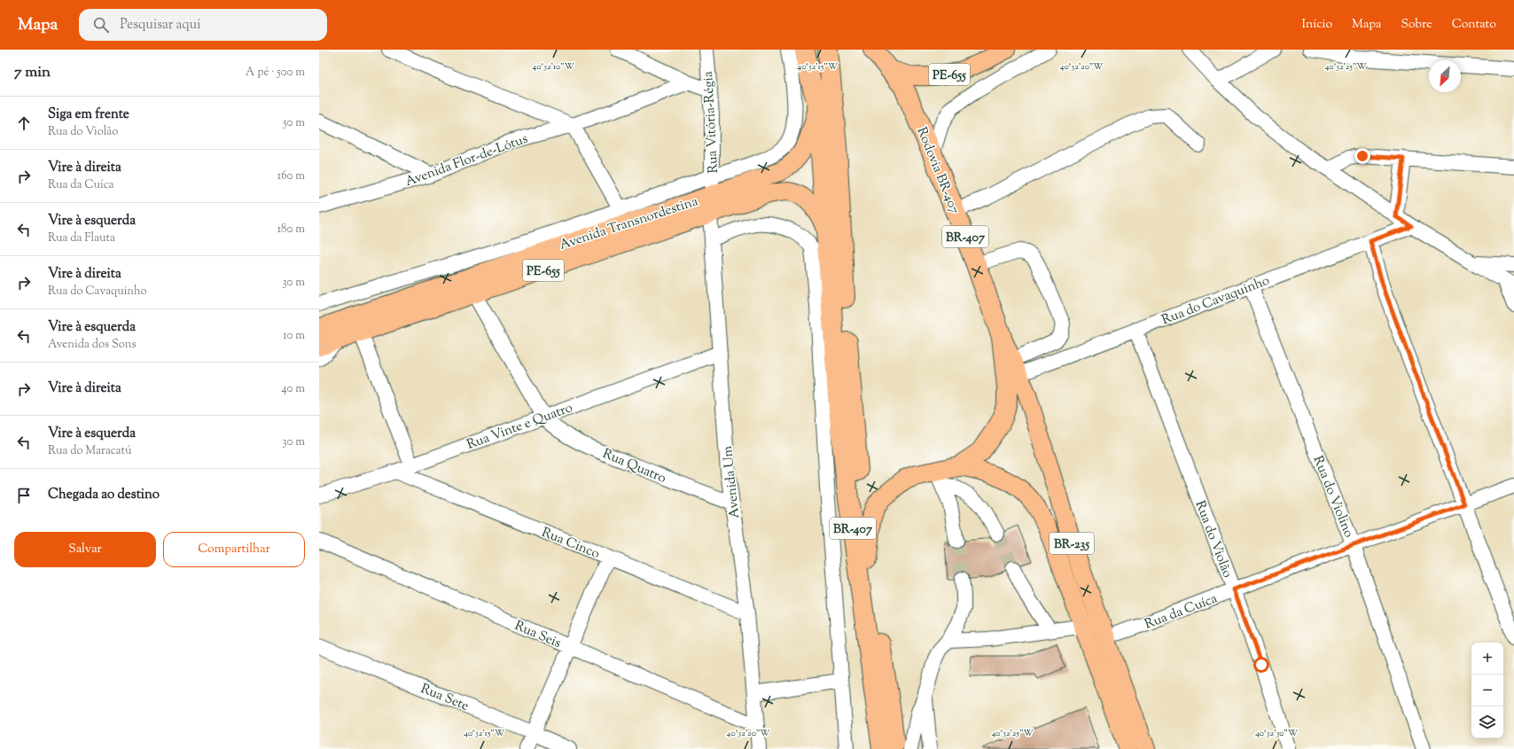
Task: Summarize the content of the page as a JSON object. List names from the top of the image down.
{
  "streets": {
    "highway": ["Rodovia BR-407", "BR-407"],
    "main road": ["PE-655", "Avenida Transnordestina", "BR-235"],
    "street": [
      "Rua Vitória-Régia",
      "Avenida Flor-de-Lótus",
      "Rua do Cavaquinho",
      "Rua Vinte e Quatro",
      "Rua Quatro",
      "Avenida Um",
      "Rua do Violino",
      "Rua do Violão",
      "Rua Cinco",
      "Rua da Cuíca",
      "Rua Seis",
      "Rua Sete"
    ]
  },
  "crossings": [
    ["PE-655", "Rodovia BR-407"],
    ["PE-655", "BR-407"],
    ["Rua Vitória-Régia", "Avenida Transnordestina"],
    ["Rodovia BR-407", "BR-407"],
    ["Rodovia BR-407", "BR-235"],
    ["Avenida Transnordestina", "BR-407"],
    ["Avenida Transnordestina", "Rua Quatro"],
    ["Avenida Transnordestina", "Avenida Um"],
    ["Rua do Cavaquinho", "Rua do Violino"],
    ["Rua do Cavaquinho", "Rua do Violão"],
    ["Rua do Cavaquinho", "BR-235"],
    ["Rua Vinte e Quatro", "Rua Quatro"],
    ["Rua Vinte e Quatro", "Avenida Um"],
    ["Rua Vinte e Quatro", "Rua Cinco"],
    ["Rua Quatro", "Avenida Um"],
    ["Avenida Um", "Rua Cinco"],
    ["Avenida Um", "Rua Seis"],
    ["Rua do Violino", "Rua da Cuíca"],
    ["Rua do Violão", "Rua da Cuíca"],
    ["BR-235", "Rua da Cuíca"]
  ],
  "north": "bottom left",
  "page": {
    "header": "Mapa",
    "search": "Pesquisar aqui",
    "nav": [
      "Início",
      "Mapa",
      "Sobre",
      "Contato"
    ],
    "heading": ["7 min", "A pé · 500 m"],
    "list": [
      ["Siga em frente", "Rua do Violão", "50 m"],
      ["Vire à direita", "Rua da Cuíca", "160 m"],
      ["Vire à esquerda", "Rua da Flauta", "180 m"],
      ["Vire à direita", "Rua do Cavaquinho", "30 m"],
      ["Vire à esquerda", "Avenida dos Sons", "10 m"],
      ["Vire à direita", "40 m"],
      ["Vire à esquerda", "Rua do Maracatú", "30 m"],
      "Chegada ao destino"
    ],
    "buttons": ["Salvar", "Compartilhar"],
    "map_buttons": ["+", "−"]
  },
  "coordinates": [
    "40°32'10\"W",
    "40°32'15\"W",
    "40°32'20\"W",
    "40°32'25\"W",
    "40°32'30\"W"
  ]
}
